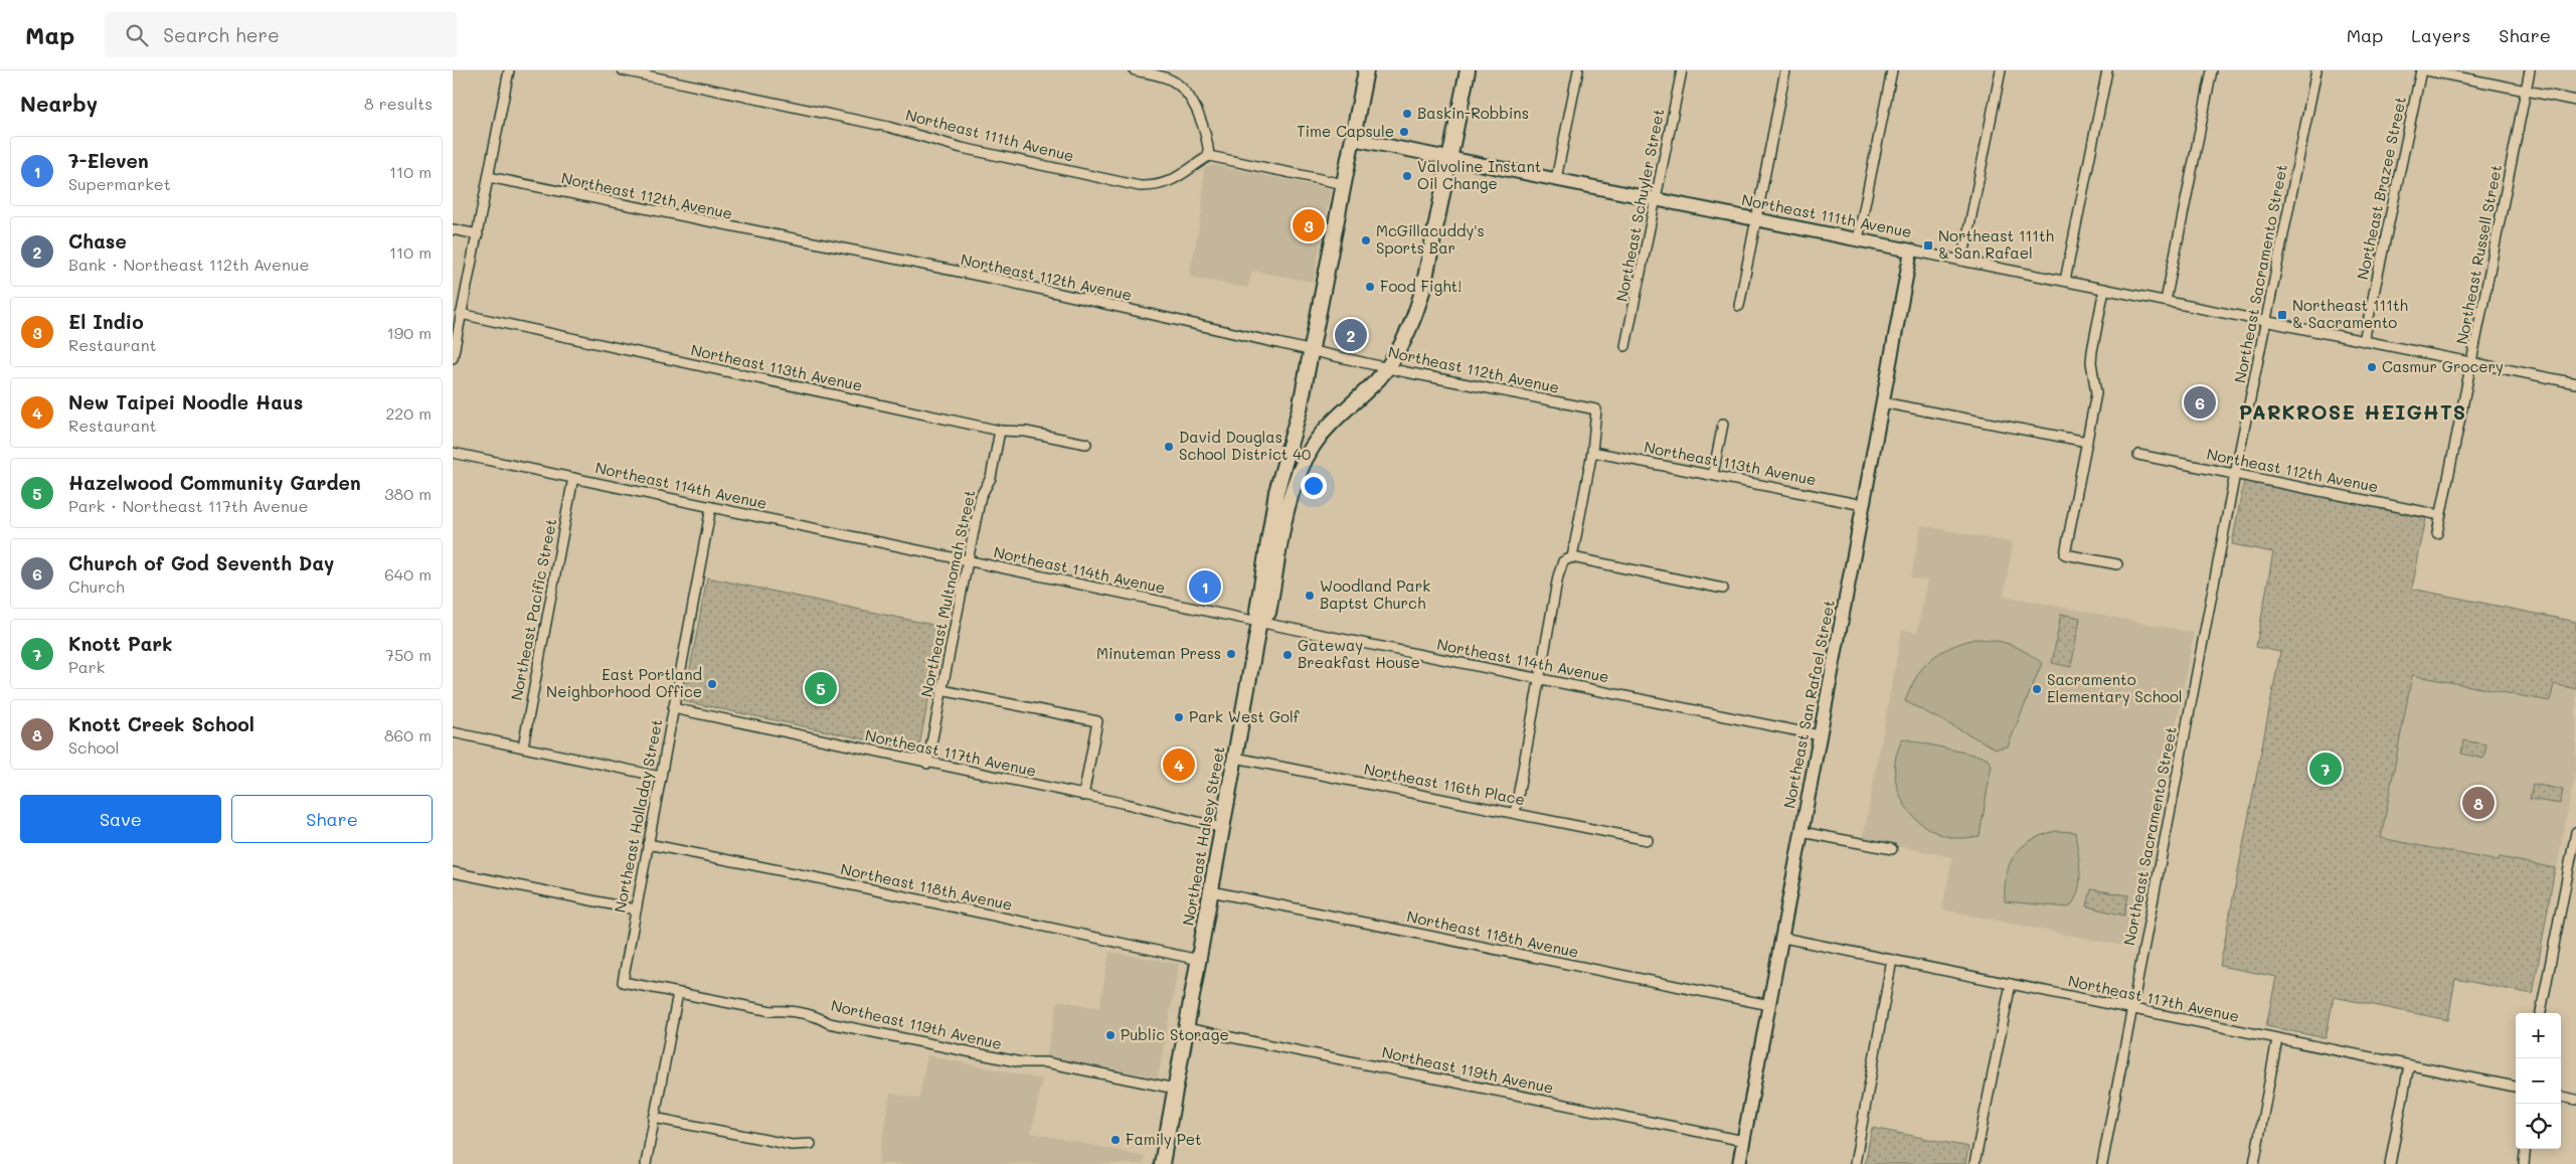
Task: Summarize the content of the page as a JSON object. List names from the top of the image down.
{
  "streets": {
    "main road": ["Northeast Halsey Street"],
    "street": [
      "Northeast 111th Avenue",
      "Northeast Brazee Street",
      "Northeast 112th Avenue",
      "Northeast Schuyler Street",
      "Northeast Russell Street",
      "Northeast Sacramento Street",
      "Northeast 113th Avenue",
      "Northeast 114th Avenue",
      "Northeast Multnomah Street",
      "Northeast Pacific Street",
      "Northeast San Rafael Street",
      "Northeast 117th Avenue",
      "Northeast 116th Place",
      "Northeast Holladay Street",
      "Northeast 118th Avenue",
      "Northeast 119th Avenue"
    ]
  },
  "crossings": [
    ["Northeast 111th Avenue", "Northeast Brazee Street"],
    ["Northeast 111th Avenue", "Northeast Schuyler Street"],
    ["Northeast 111th Avenue", "Northeast Russell Street"],
    ["Northeast 111th Avenue", "Northeast Sacramento Street"],
    ["Northeast 111th Avenue", "Northeast San Rafael Street"],
    ["Northeast 111th Avenue", "Northeast Halsey Street"],
    ["Northeast 112th Avenue", "Northeast Russell Street"],
    ["Northeast 112th Avenue", "Northeast Sacramento Street"],
    ["Northeast 112th Avenue", "Northeast 113th Avenue"],
    ["Northeast 112th Avenue", "Northeast Halsey Street"],
    ["Northeast Sacramento Street", "Northeast 117th Avenue"],
    ["Northeast 113th Avenue", "Northeast Multnomah Street"],
    ["Northeast 113th Avenue", "Northeast San Rafael Street"],
    ["Northeast 114th Avenue", "Northeast Multnomah Street"],
    ["Northeast 114th Avenue", "Northeast Pacific Street"],
    ["Northeast 114th Avenue", "Northeast San Rafael Street"],
    ["Northeast 114th Avenue", "Northeast Holladay Street"],
    ["Northeast 114th Avenue", "Northeast Halsey Street"],
    ["Northeast Multnomah Street", "Northeast 117th Avenue"],
    ["Northeast San Rafael Street", "Northeast 117th Avenue"],
    ["Northeast San Rafael Street", "Northeast 118th Avenue"],
    ["Northeast San Rafael Street", "Northeast 119th Avenue"],
    ["Northeast 117th Avenue", "Northeast Holladay Street"],
    ["Northeast 117th Avenue", "Northeast Halsey Street"],
    ["Northeast 116th Place", "Northeast Halsey Street"],
    ["Northeast Holladay Street", "Northeast 118th Avenue"],
    ["Northeast Holladay Street", "Northeast 119th Avenue"],
    ["Northeast Halsey Street", "Northeast 118th Avenue"],
    ["Northeast Halsey Street", "Northeast 119th Avenue"]
  ],
  "districts": ["PARKROSE HEIGHTS"],
  "places": {
    "other": [
      "Baskin-Robbins",
      "Time Capsule",
      "Valvoline Instant Oil Change",
      "McGillacuddy's Sports Bar",
      "Food Fight!",
      "Casmur Grocery",
      "David Douglas School District 40",
      "Woodland Park Baptst Church",
      "Minuteman Press",
      "Gateway Breakfast House",
      "East Portland Neighborhood Office",
      "Sacramento Elementary School",
      "Park West Golf",
      "Public Storage",
      "Family Pet"
    ],
    "transit": ["Northeast 111th & San Rafael", "Northeast 111th & Sacramento"]
  },
  "page": {
    "header": "Map",
    "search": "Search here",
    "nav": ["Map", "Layers", "Share"],
    "heading": ["Nearby", "8 results"],
    "list": [
      {
        "mark": "1",
        "name": "7-Eleven",
        "note": "Supermarket",
        "value": "110 m"
      },
      {
        "mark": "2",
        "name": "Chase",
        "note": "Bank · Northeast 112th Avenue",
        "value": "110 m"
      },
      {
        "mark": "3",
        "name": "El Indio",
        "note": "Restaurant",
        "value": "190 m"
      },
      {
        "mark": "4",
        "name": "New Taipei Noodle Haus",
        "note": "Restaurant",
        "value": "220 m"
      },
      {
        "mark": "5",
        "name": "Hazelwood Community Garden",
        "note": "Park · Northeast 117th Avenue",
        "value": "380 m"
      },
      {
        "mark": "6",
        "name": "Church of God Seventh Day",
        "note": "Church",
        "value": "640 m"
      },
      {
        "mark": "7",
        "name": "Knott Park",
        "note": "Park",
        "value": "750 m"
      },
      {
        "mark": "8",
        "name": "Knott Creek School",
        "note": "School",
        "value": "860 m"
      }
    ],
    "pins": [
      "3",
      "2",
      "6",
      "1",
      "5",
      "4",
      "7",
      "8"
    ],
    "buttons": ["Save", "Share"],
    "map_buttons": ["+", "−"]
  }
}
